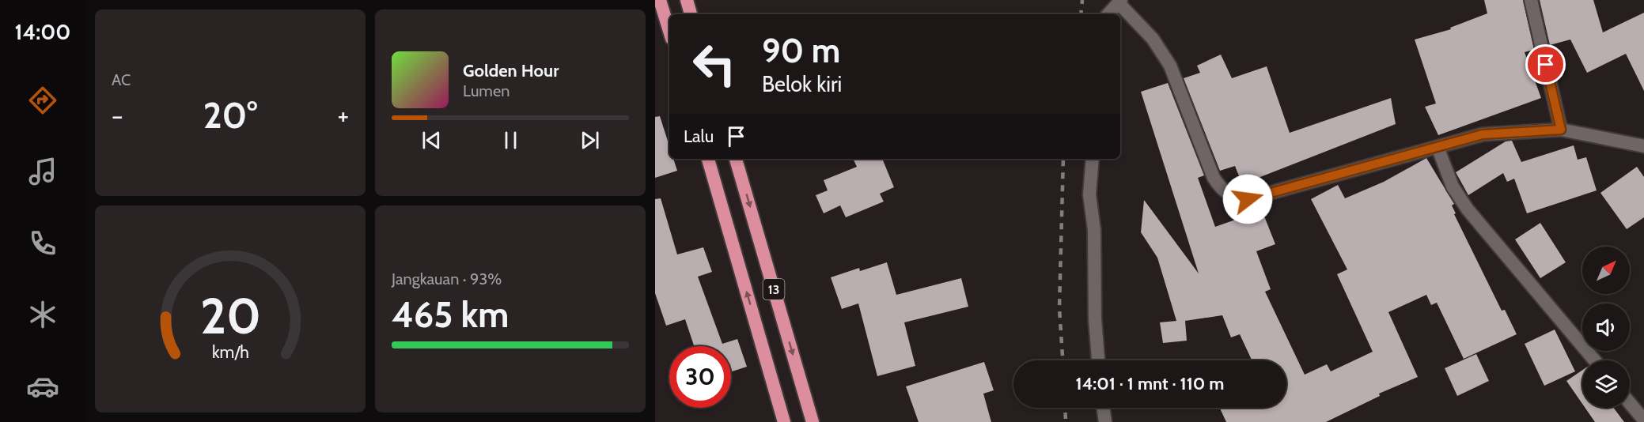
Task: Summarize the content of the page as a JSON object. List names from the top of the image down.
{
  "streets": {
    "highway": ["13"]
  },
  "north": "top right",
  "page": {
    "tabs": "14:00",
    "tile": [
      "AC",
      ["Jangkauan · 93%", "465 km"]
    ],
    "turn": ["90 m", "Belok kiri"],
    "song": ["Golden Hour", "Lumen"],
    "heat": ["−", "20°", "+"],
    "then": "Lalu",
    "limit": "30",
    "trip": "14:01 · 1 mnt · 110 m",
    "gauge": ["20", "km/h"]
  }
}
